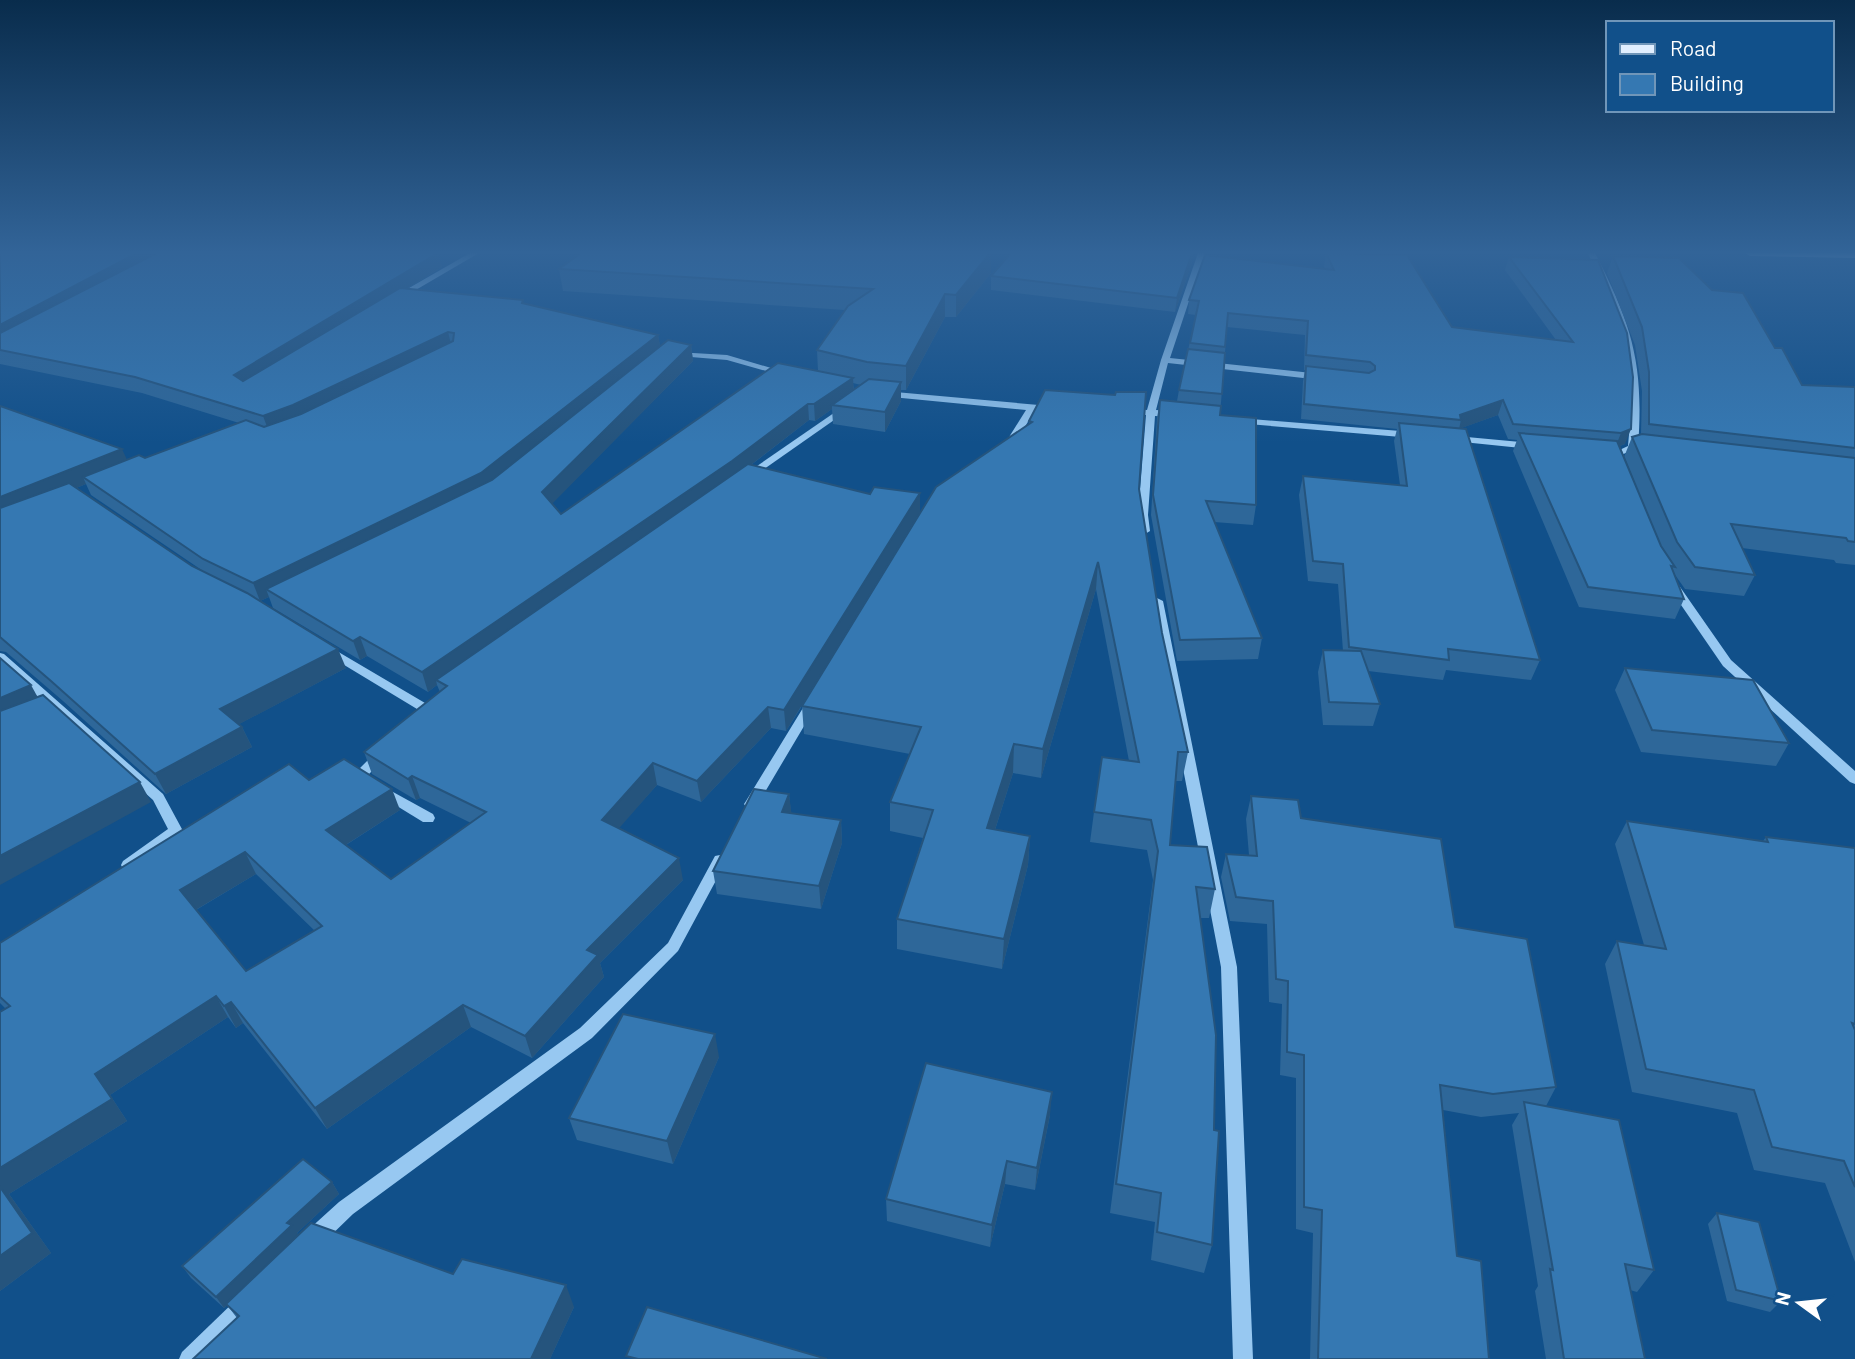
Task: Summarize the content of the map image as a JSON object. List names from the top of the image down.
{
  "legend": ["Road", "Building"],
  "north": "left"
}
